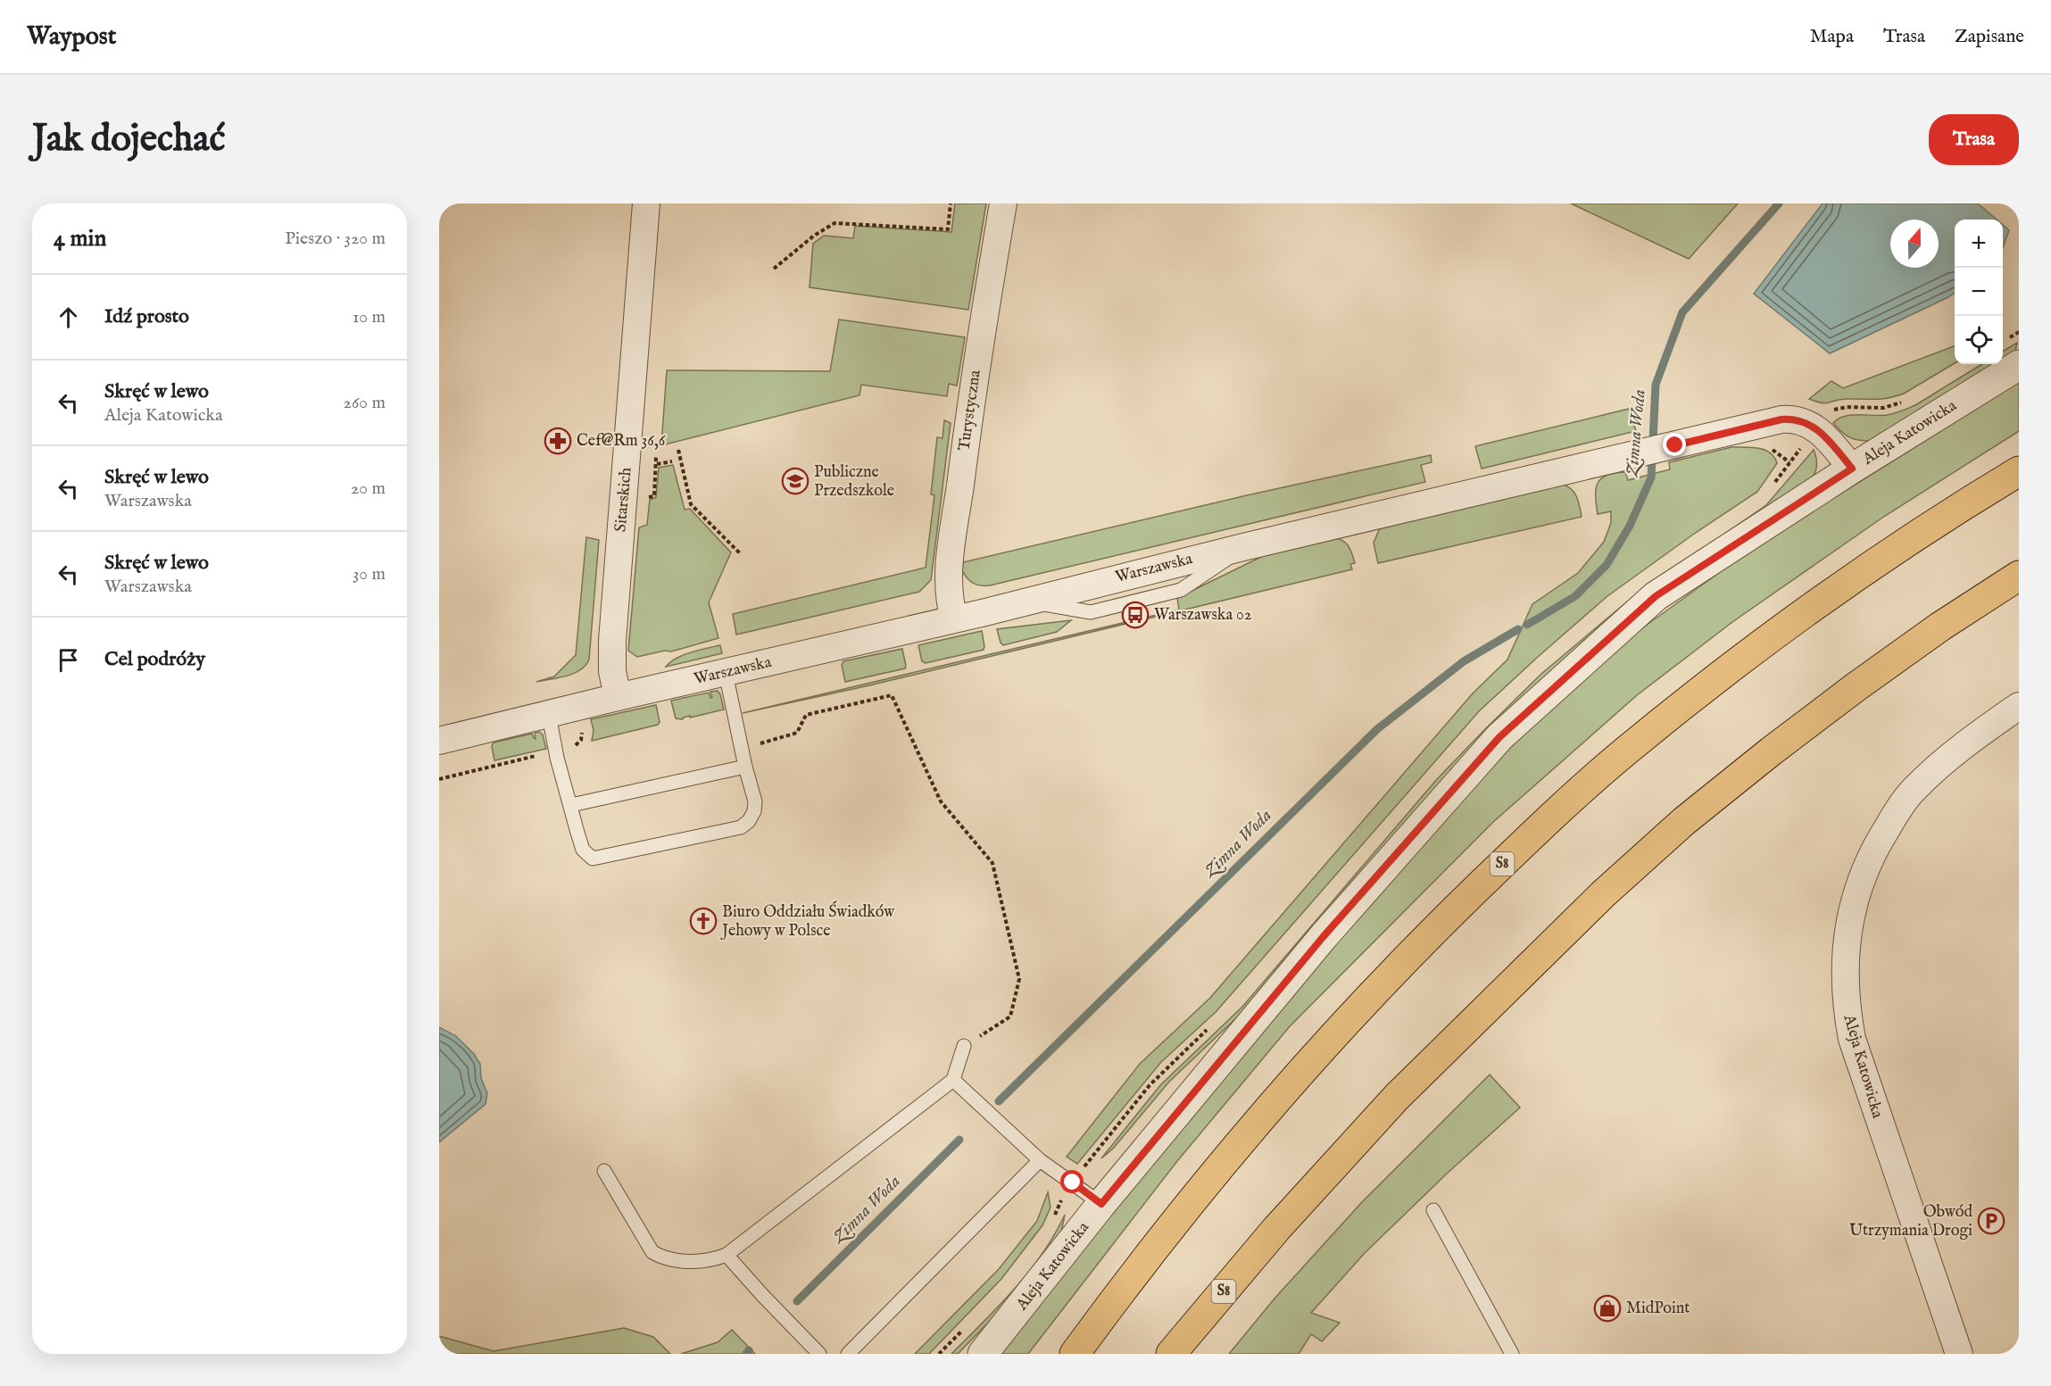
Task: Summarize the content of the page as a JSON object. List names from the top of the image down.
{
  "streets": {
    "highway": ["S8"],
    "street": [
      "Turystyczna",
      "Aleja Katowicka",
      "Sitarskich",
      "Warszawska"
    ]
  },
  "crossings": [
    ["Turystyczna", "Warszawska"],
    ["Aleja Katowicka", "Warszawska"],
    ["Sitarskich", "Warszawska"]
  ],
  "water": ["Zimna Woda"],
  "places": {
    "pharmacy": ["Cef@Rm 36,6"],
    "school or university": ["Publiczne Przedszkole"],
    "bus stop": ["Warszawska 02"],
    "church": ["Biuro Oddziału Świadków Jehowy w Polsce"],
    "parking": ["Obwód Utrzymania Drogi"],
    "shop": ["MidPoint"]
  },
  "north": "top",
  "page": {
    "header": "Waypost",
    "nav": ["Mapa", "Trasa", "Zapisane"],
    "buttons": "Trasa",
    "title": "Jak dojechać",
    "heading": ["4 min", "Pieszo · 320 m"],
    "map_buttons": ["+", "−"],
    "list": [
      ["Idź prosto", "10 m"],
      ["Skręć w lewo", "Aleja Katowicka", "260 m"],
      ["Skręć w lewo", "Warszawska", "20 m"],
      ["Skręć w lewo", "Warszawska", "30 m"],
      "Cel podróży"
    ]
  }
}
